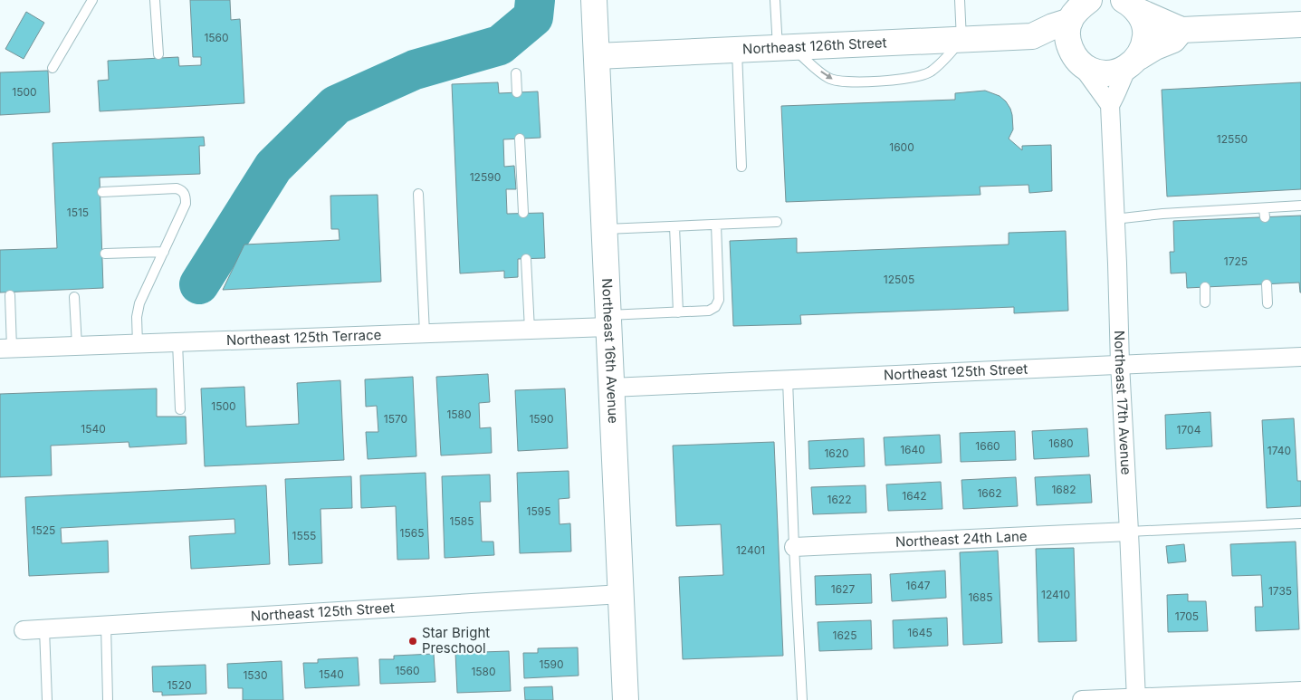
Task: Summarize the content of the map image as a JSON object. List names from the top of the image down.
{
  "streets": {
    "street": [
      "Northeast 126th Street",
      "Northeast 125th Terrace",
      "Northeast 16th Avenue",
      "Northeast 125th Street",
      "Northeast 17th Avenue",
      "Northeast 24th Lane"
    ]
  },
  "crossings": [
    ["Northeast 126th Street", "Northeast 16th Avenue"],
    ["Northeast 125th Terrace", "Northeast 16th Avenue"],
    ["Northeast 16th Avenue", "Northeast 125th Street"],
    ["Northeast 125th Street", "Northeast 17th Avenue"],
    ["Northeast 17th Avenue", "Northeast 24th Lane"]
  ],
  "places": ["Star Bright Preschool"],
  "house_numbers": [
    "1560",
    "1500",
    "12550",
    "1600",
    "12590",
    "1515",
    "1725",
    "12505",
    "1500",
    "1580",
    "1570",
    "1590",
    "1540",
    "1704",
    "1680",
    "1660",
    "1640",
    "1740",
    "1620",
    "1682",
    "1662",
    "1642",
    "1622",
    "1595",
    "1585",
    "1525",
    "1565",
    "1555",
    "12401",
    "1647",
    "1627",
    "1735",
    "12410",
    "1685",
    "1705",
    "1645",
    "1625",
    "1590",
    "1560",
    "1580",
    "1540",
    "1530",
    "1520"
  ]
}
